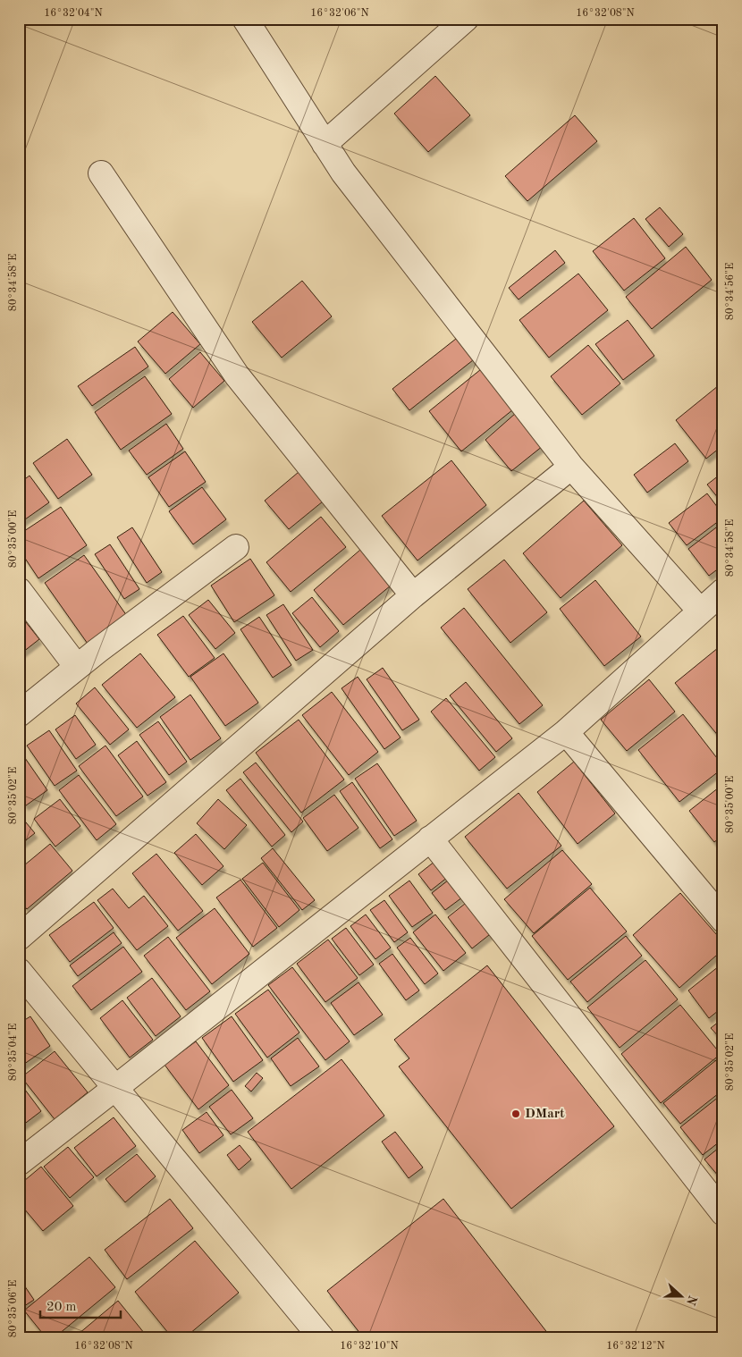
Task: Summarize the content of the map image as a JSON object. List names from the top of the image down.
{
  "places": ["DMart"],
  "scale_bar": "20 m",
  "north": "right",
  "coordinates": [
    "16°32'04\"N",
    "16°32'06\"N",
    "16°32'08\"N",
    "80°34'58\"E",
    "80°34'56\"E",
    "80°35'00\"E",
    "80°35'02\"E",
    "80°35'04\"E",
    "80°35'06\"E",
    "16°32'10\"N",
    "16°32'12\"N"
  ]
}
